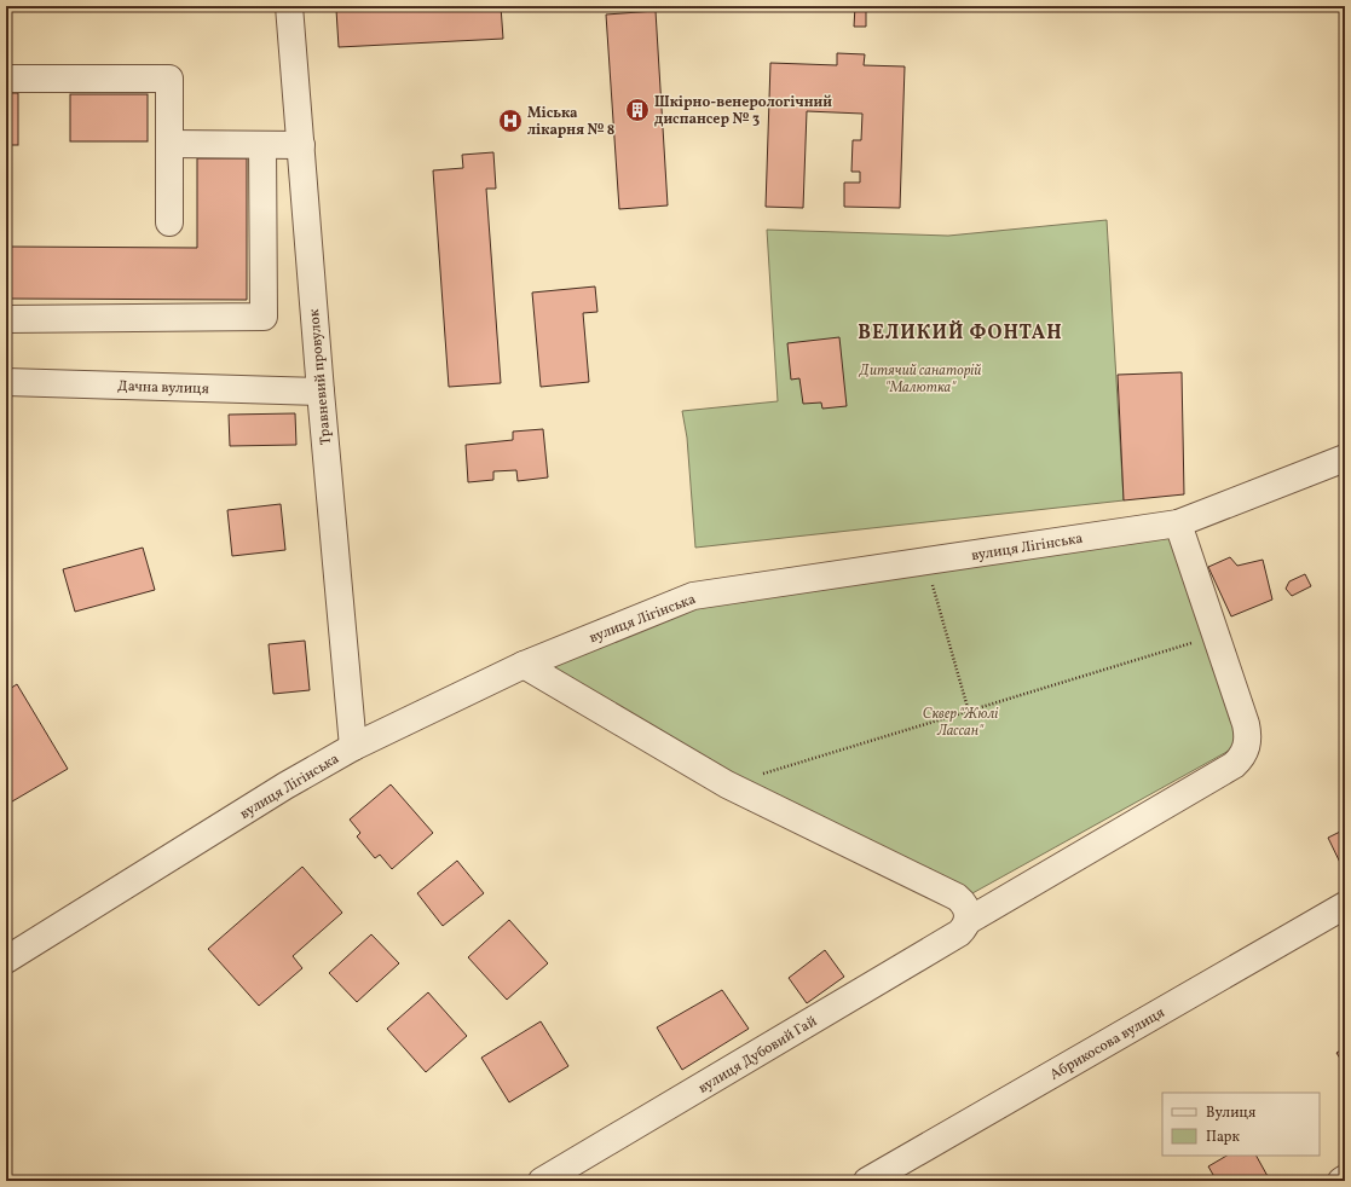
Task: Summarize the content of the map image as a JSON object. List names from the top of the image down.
{
  "streets": {
    "street": [
      "Травневий провулок",
      "Дачна вулиця",
      "вулиця Лігінська",
      "Абрикосова вулиця",
      "вулиця Дубовий Гай"
    ]
  },
  "crossings": [
    ["Травневий провулок", "Дачна вулиця"],
    ["Травневий провулок", "вулиця Лігінська"],
    ["вулиця Лігінська", "вулиця Дубовий Гай"]
  ],
  "districts": ["ВЕЛИКИЙ ФОНТАН"],
  "parks": ["Дитячий санаторій \"Малютка\"", "Сквер \"Жюлі Лассан\""],
  "places": {
    "building": ["Шкірно-венерологічний диспансер № 3"],
    "hospital": ["Міська лікарня № 8"]
  },
  "legend": ["Вулиця", "Парк"]
}
